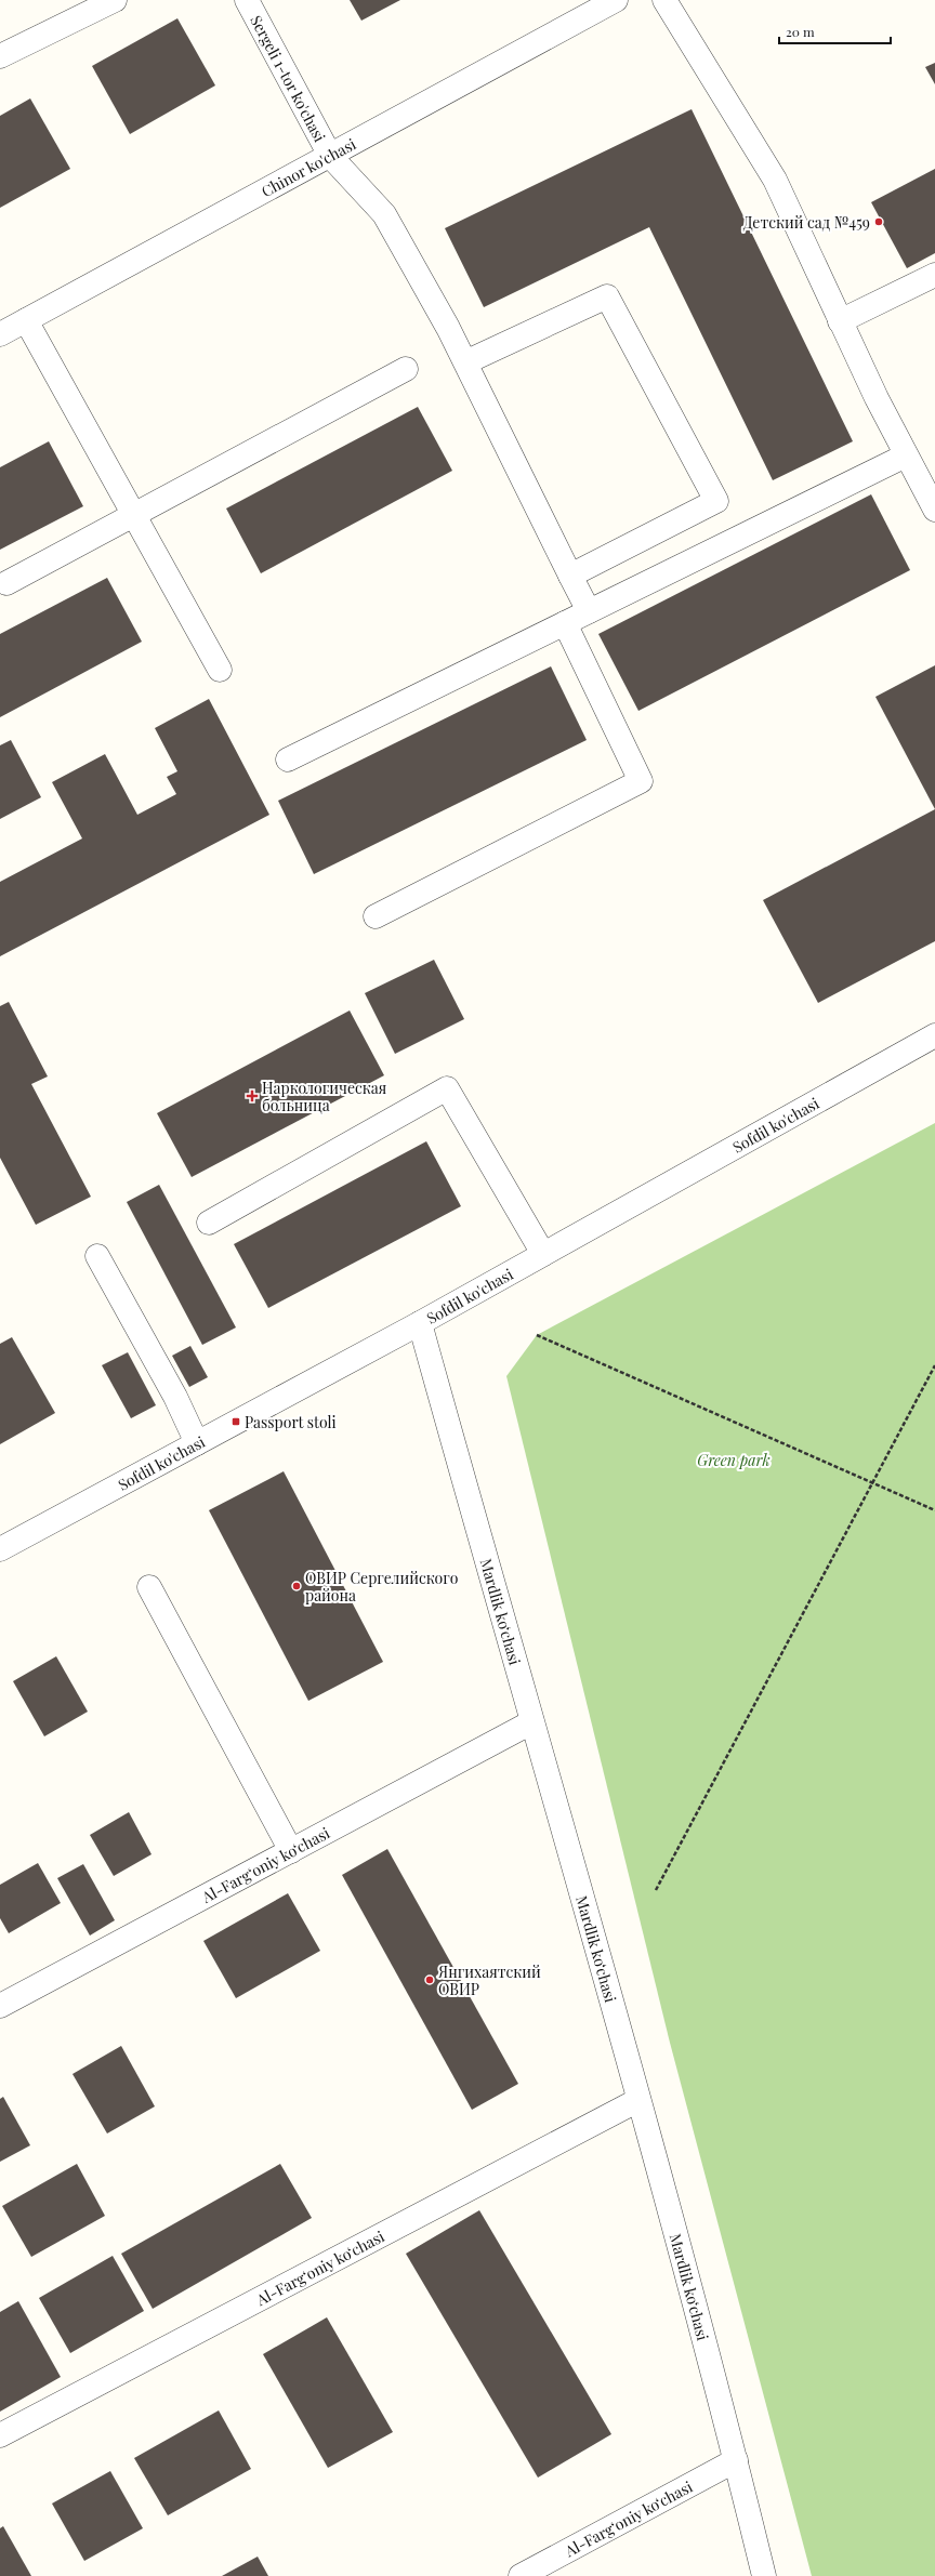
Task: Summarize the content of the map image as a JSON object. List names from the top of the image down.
{
  "streets": {
    "street": [
      "Sergeli 1-tor ko'chasi",
      "Chinor ko'chasi",
      "Sofdil ko'chasi",
      "Mardlik ko‘chasi",
      "Al-Farg‘oniy ko‘chasi"
    ]
  },
  "crossings": [
    ["Sergeli 1-tor ko'chasi", "Chinor ko'chasi"],
    ["Sofdil ko'chasi", "Mardlik ko‘chasi"],
    ["Mardlik ko‘chasi", "Al-Farg‘oniy ko‘chasi"]
  ],
  "parks": ["Green park"],
  "places": {
    "other": ["Детский сад №459", "ОВИР Сергелийского района", "Янгихаятский ОВИР"],
    "health": ["Наркологическая больница"],
    "transit": ["Passport stoli"]
  },
  "scale_bar": "20 m"
}
